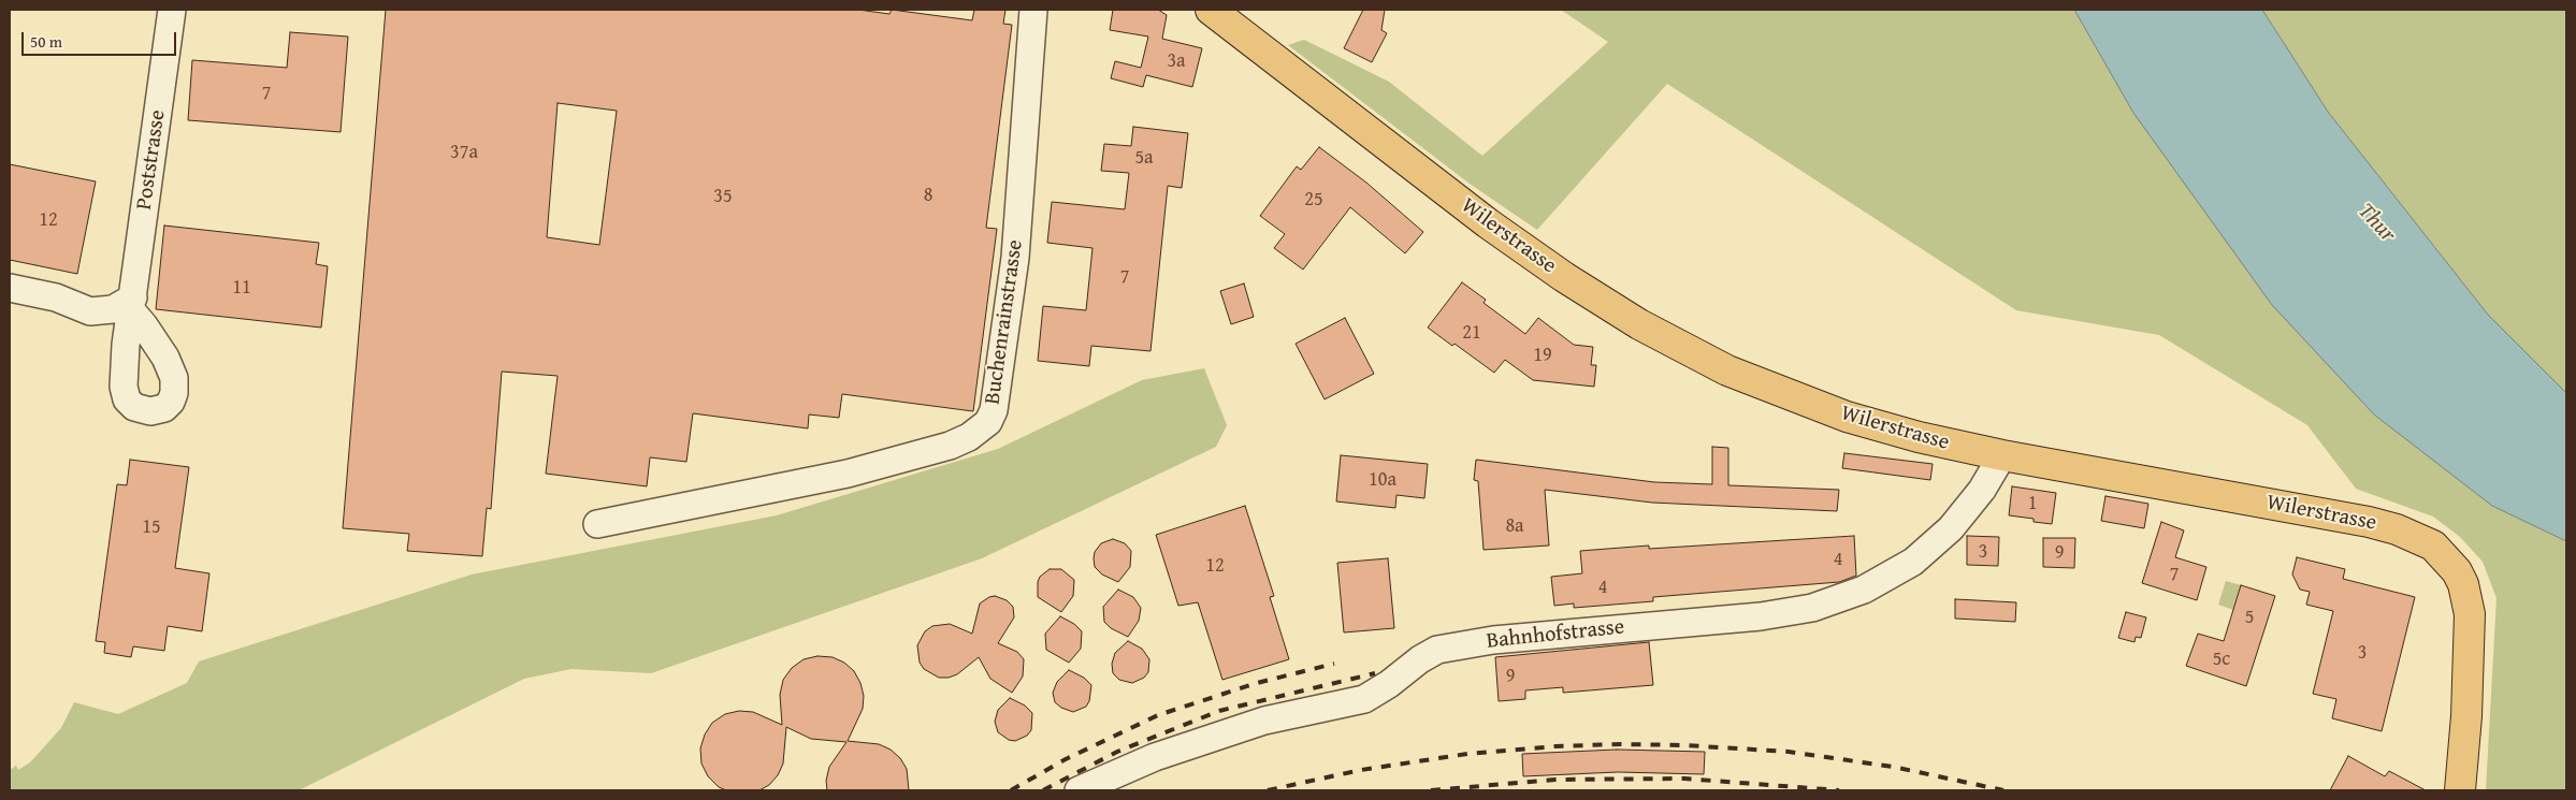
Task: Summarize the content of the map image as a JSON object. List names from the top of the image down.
{
  "streets": {
    "main road": ["Wilerstrasse"],
    "street": ["Poststrasse", "Buchenrainstrasse", "Bahnhofstrasse"]
  },
  "crossings": [
    ["Wilerstrasse", "Bahnhofstrasse"]
  ],
  "water": ["Thur"],
  "house_numbers": [
    "3a",
    "7",
    "37a",
    "5a",
    "8",
    "35",
    "25",
    "12",
    "7",
    "11",
    "21",
    "19",
    "10a",
    "1",
    "8a",
    "15",
    "3",
    "9",
    "4",
    "12",
    "7",
    "4",
    "5",
    "3",
    "5c",
    "9"
  ],
  "scale_bar": "50 m"
}
